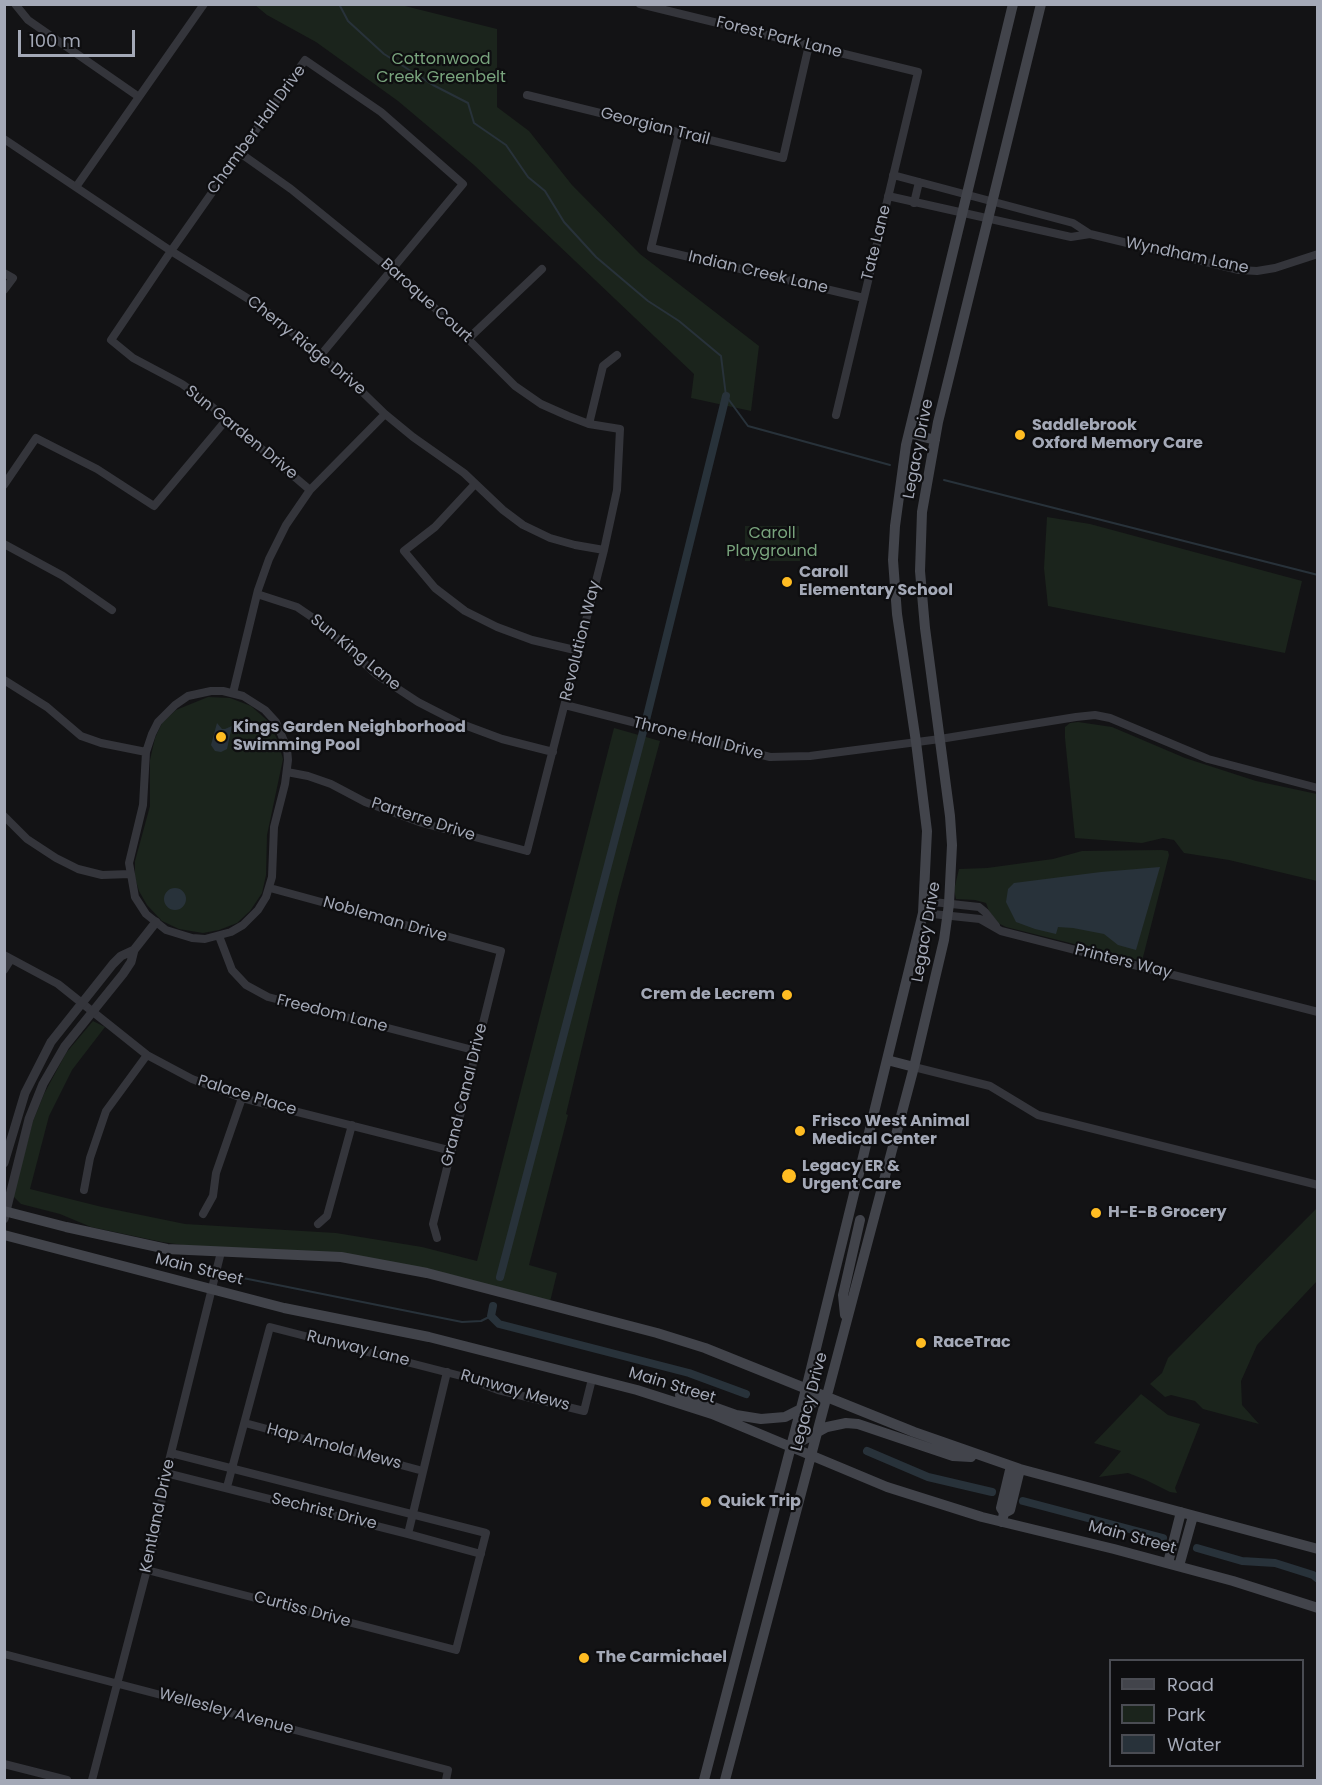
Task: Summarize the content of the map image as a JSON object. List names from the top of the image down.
{
  "streets": {
    "main road": ["Legacy Drive", "Main Street"],
    "street": [
      "Forest Park Lane",
      "Georgian Trail",
      "Chamber Hall Drive",
      "Tate Lane",
      "Wyndham Lane",
      "Indian Creek Lane",
      "Baroque Court",
      "Cherry Ridge Drive",
      "Sun Garden Drive",
      "Revolution Way",
      "Sun King Lane",
      "Throne Hall Drive",
      "Parterre Drive",
      "Nobleman Drive",
      "Printers Way",
      "Freedom Lane",
      "Grand Canal Drive",
      "Palace Place",
      "Runway Lane",
      "Runway Mews",
      "Hap Arnold Mews",
      "Sechrist Drive",
      "Kentland Drive",
      "Curtiss Drive",
      "Wellesley Avenue"
    ]
  },
  "crossings": [
    ["Forest Park Lane", "Georgian Trail"],
    ["Forest Park Lane", "Tate Lane"],
    ["Georgian Trail", "Indian Creek Lane"],
    ["Chamber Hall Drive", "Baroque Court"],
    ["Chamber Hall Drive", "Cherry Ridge Drive"],
    ["Chamber Hall Drive", "Sun Garden Drive"],
    ["Tate Lane", "Wyndham Lane"],
    ["Tate Lane", "Indian Creek Lane"],
    ["Wyndham Lane", "Legacy Drive"],
    ["Baroque Court", "Revolution Way"],
    ["Cherry Ridge Drive", "Revolution Way"],
    ["Legacy Drive", "Throne Hall Drive"],
    ["Legacy Drive", "Printers Way"],
    ["Legacy Drive", "Main Street"],
    ["Revolution Way", "Sun King Lane"],
    ["Revolution Way", "Throne Hall Drive"],
    ["Revolution Way", "Parterre Drive"],
    ["Parterre Drive", "Nobleman Drive"],
    ["Parterre Drive", "Freedom Lane"],
    ["Nobleman Drive", "Freedom Lane"],
    ["Nobleman Drive", "Grand Canal Drive"],
    ["Freedom Lane", "Grand Canal Drive"],
    ["Grand Canal Drive", "Palace Place"],
    ["Main Street", "Runway Mews"],
    ["Main Street", "Kentland Drive"],
    ["Runway Lane", "Runway Mews"],
    ["Runway Lane", "Hap Arnold Mews"],
    ["Sechrist Drive", "Kentland Drive"],
    ["Sechrist Drive", "Curtiss Drive"],
    ["Kentland Drive", "Curtiss Drive"],
    ["Kentland Drive", "Wellesley Avenue"]
  ],
  "parks": ["Cottonwood Creek Greenbelt", "Caroll Playground"],
  "places": [
    "Saddlebrook Oxford Memory Care",
    "Caroll Elementary School",
    "Kings Garden Neighborhood Swimming Pool",
    "Crem de Lecrem",
    "Frisco West Animal Medical Center",
    "Legacy ER & Urgent Care",
    "H-E-B Grocery",
    "RaceTrac",
    "Quick Trip",
    "The Carmichael"
  ],
  "legend": ["Road", "Park", "Water"],
  "scale_bar": "100 m"
}
